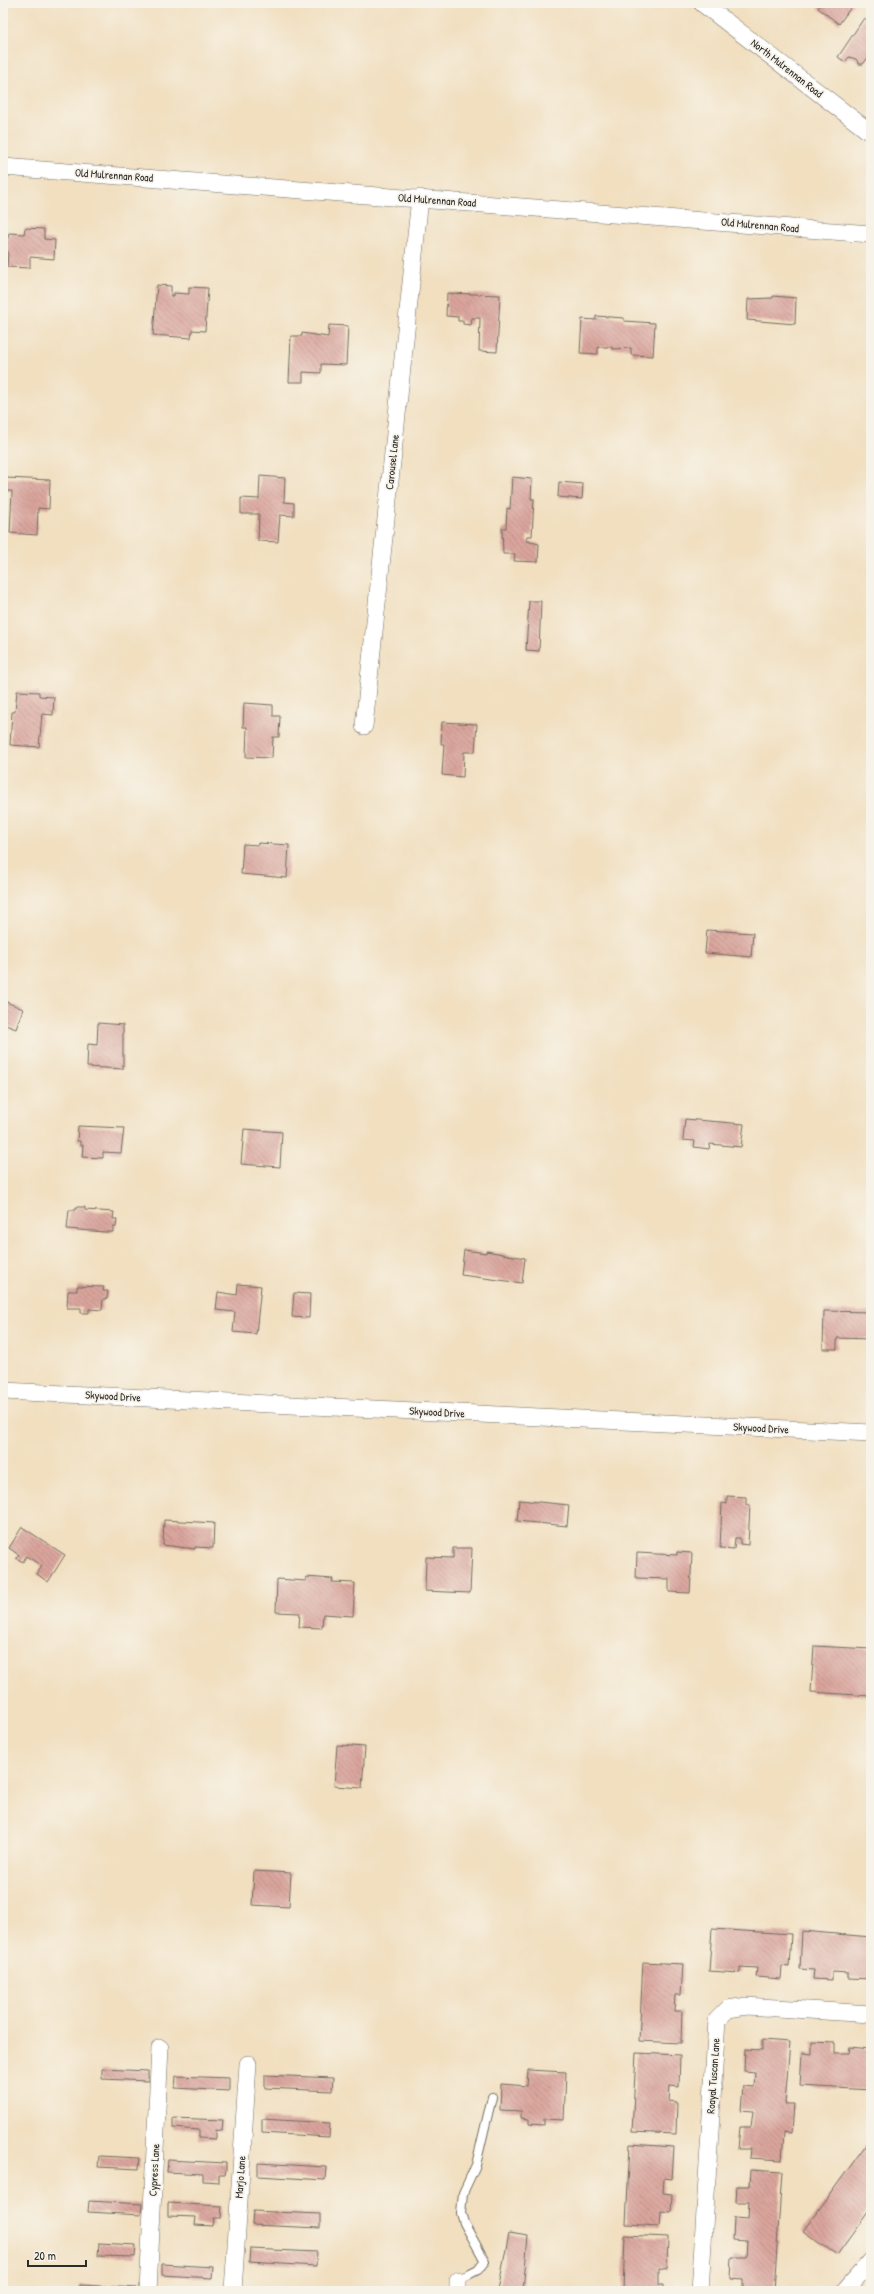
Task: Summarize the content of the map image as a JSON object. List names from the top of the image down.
{
  "streets": {
    "street": [
      "North Mulrennan Road",
      "Old Mulrennan Road",
      "Carousel Lane",
      "Skywood Drive",
      "Roayal Tuscan Lane",
      "Cypress Lane",
      "Marjo Lane"
    ]
  },
  "crossings": [
    ["Old Mulrennan Road", "Carousel Lane"]
  ],
  "scale_bar": "20 m"
}
